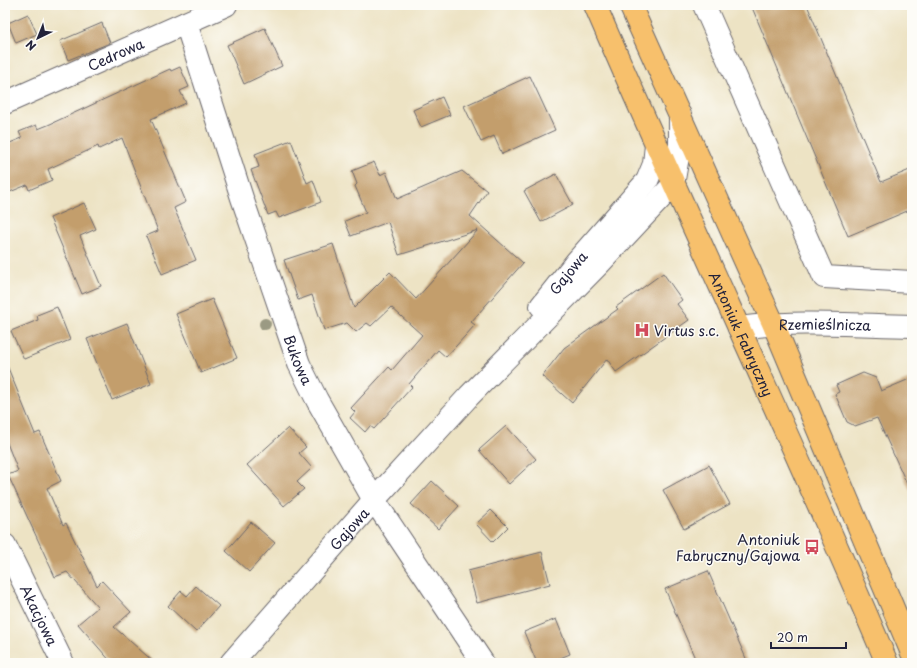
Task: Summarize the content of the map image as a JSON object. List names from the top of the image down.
{
  "streets": {
    "main road": ["Antoniuk Fabryczny"],
    "street": [
      "Cedrowa",
      "Gajowa",
      "Rzemieślnicza",
      "Bukowa",
      "Akacjowa"
    ]
  },
  "crossings": [
    ["Cedrowa", "Bukowa"],
    ["Gajowa", "Antoniuk Fabryczny"],
    ["Gajowa", "Bukowa"],
    ["Rzemieślnicza", "Antoniuk Fabryczny"]
  ],
  "places": {
    "hospital": ["Virtus s.c."],
    "bus stop": ["Antoniuk Fabryczny/Gajowa"]
  },
  "scale_bar": "20 m",
  "north": "bottom left"
}
